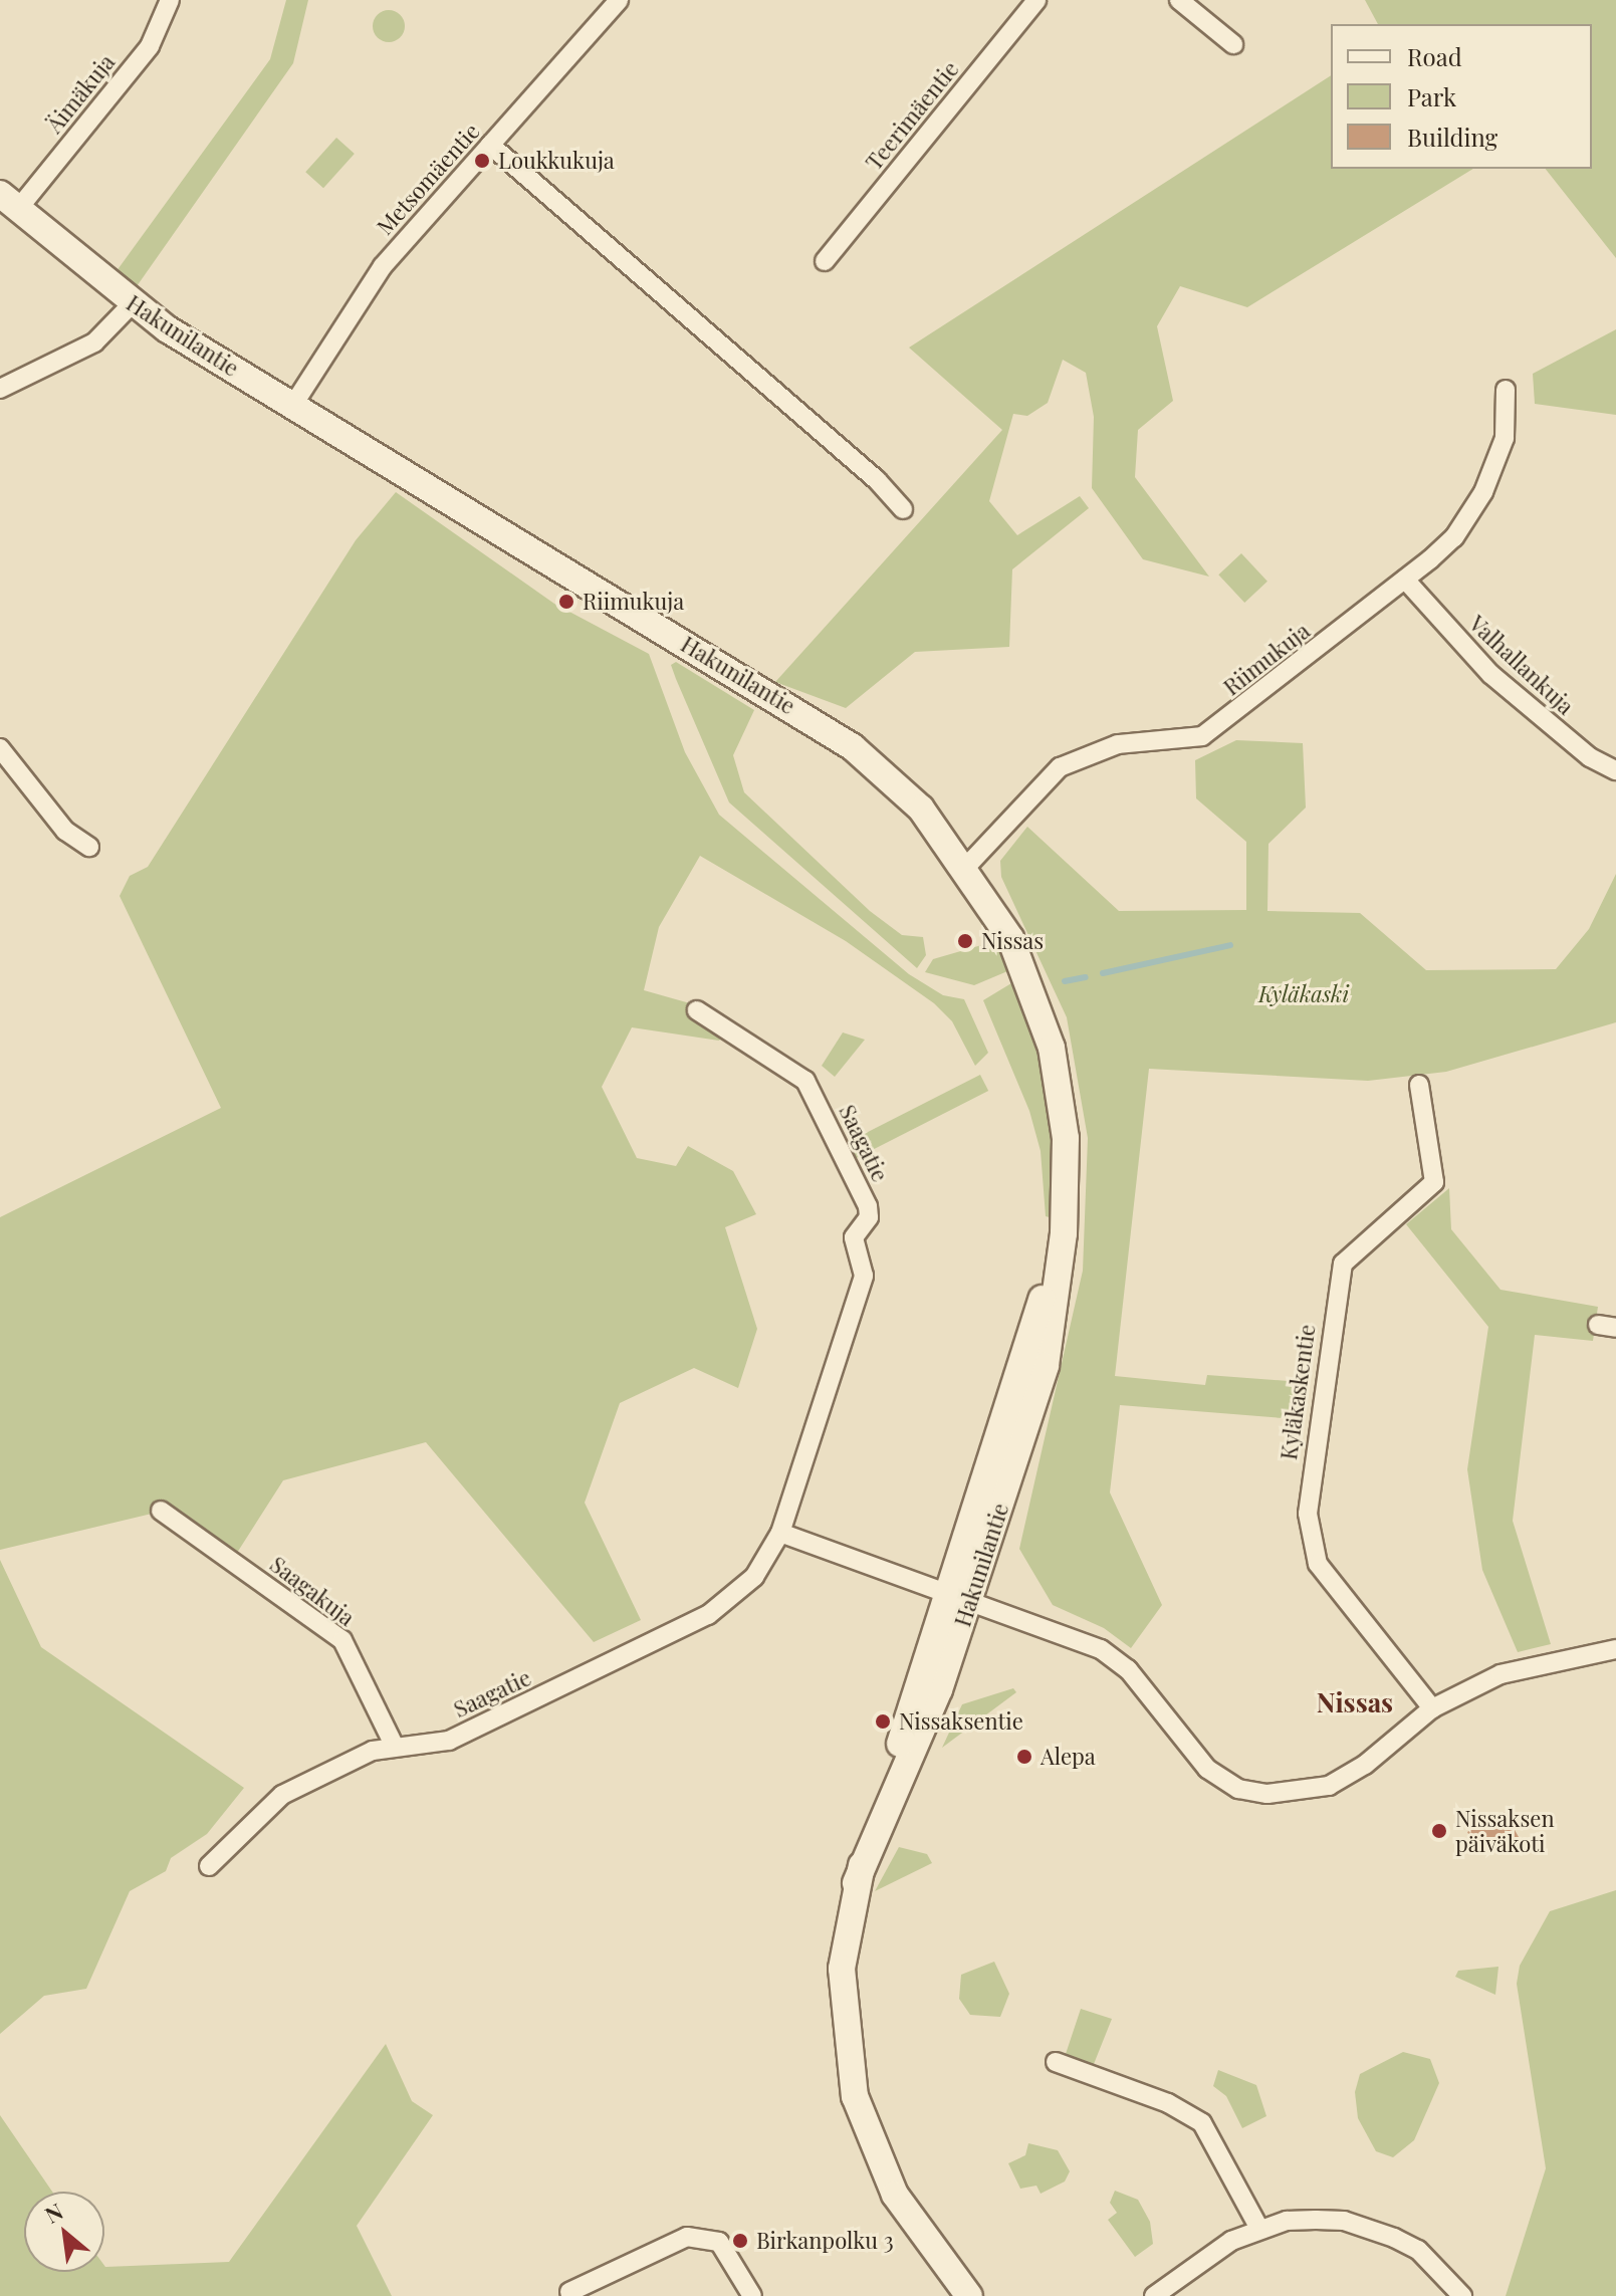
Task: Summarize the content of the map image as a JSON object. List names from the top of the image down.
{
  "streets": {
    "street": [
      "Äimäkuja",
      "Teerimäentie",
      "Metsomäentie",
      "Hakunilantie",
      "Riimukuja",
      "Valhallankuja",
      "Saagatie",
      "Kyläkaskentie",
      "Saagakuja"
    ]
  },
  "crossings": [
    ["Äimäkuja", "Hakunilantie"],
    ["Metsomäentie", "Hakunilantie"],
    ["Hakunilantie", "Riimukuja"],
    ["Riimukuja", "Valhallankuja"],
    ["Saagatie", "Saagakuja"]
  ],
  "districts": ["Nissas"],
  "parks": ["Kyläkaski"],
  "places": [
    "Loukkukuja",
    "Riimukuja",
    "Nissas",
    "Nissaksentie",
    "Alepa",
    "Nissaksen päiväkoti",
    "Birkanpolku 3"
  ],
  "legend": ["Road", "Park", "Building"],
  "north": "top left"
}
